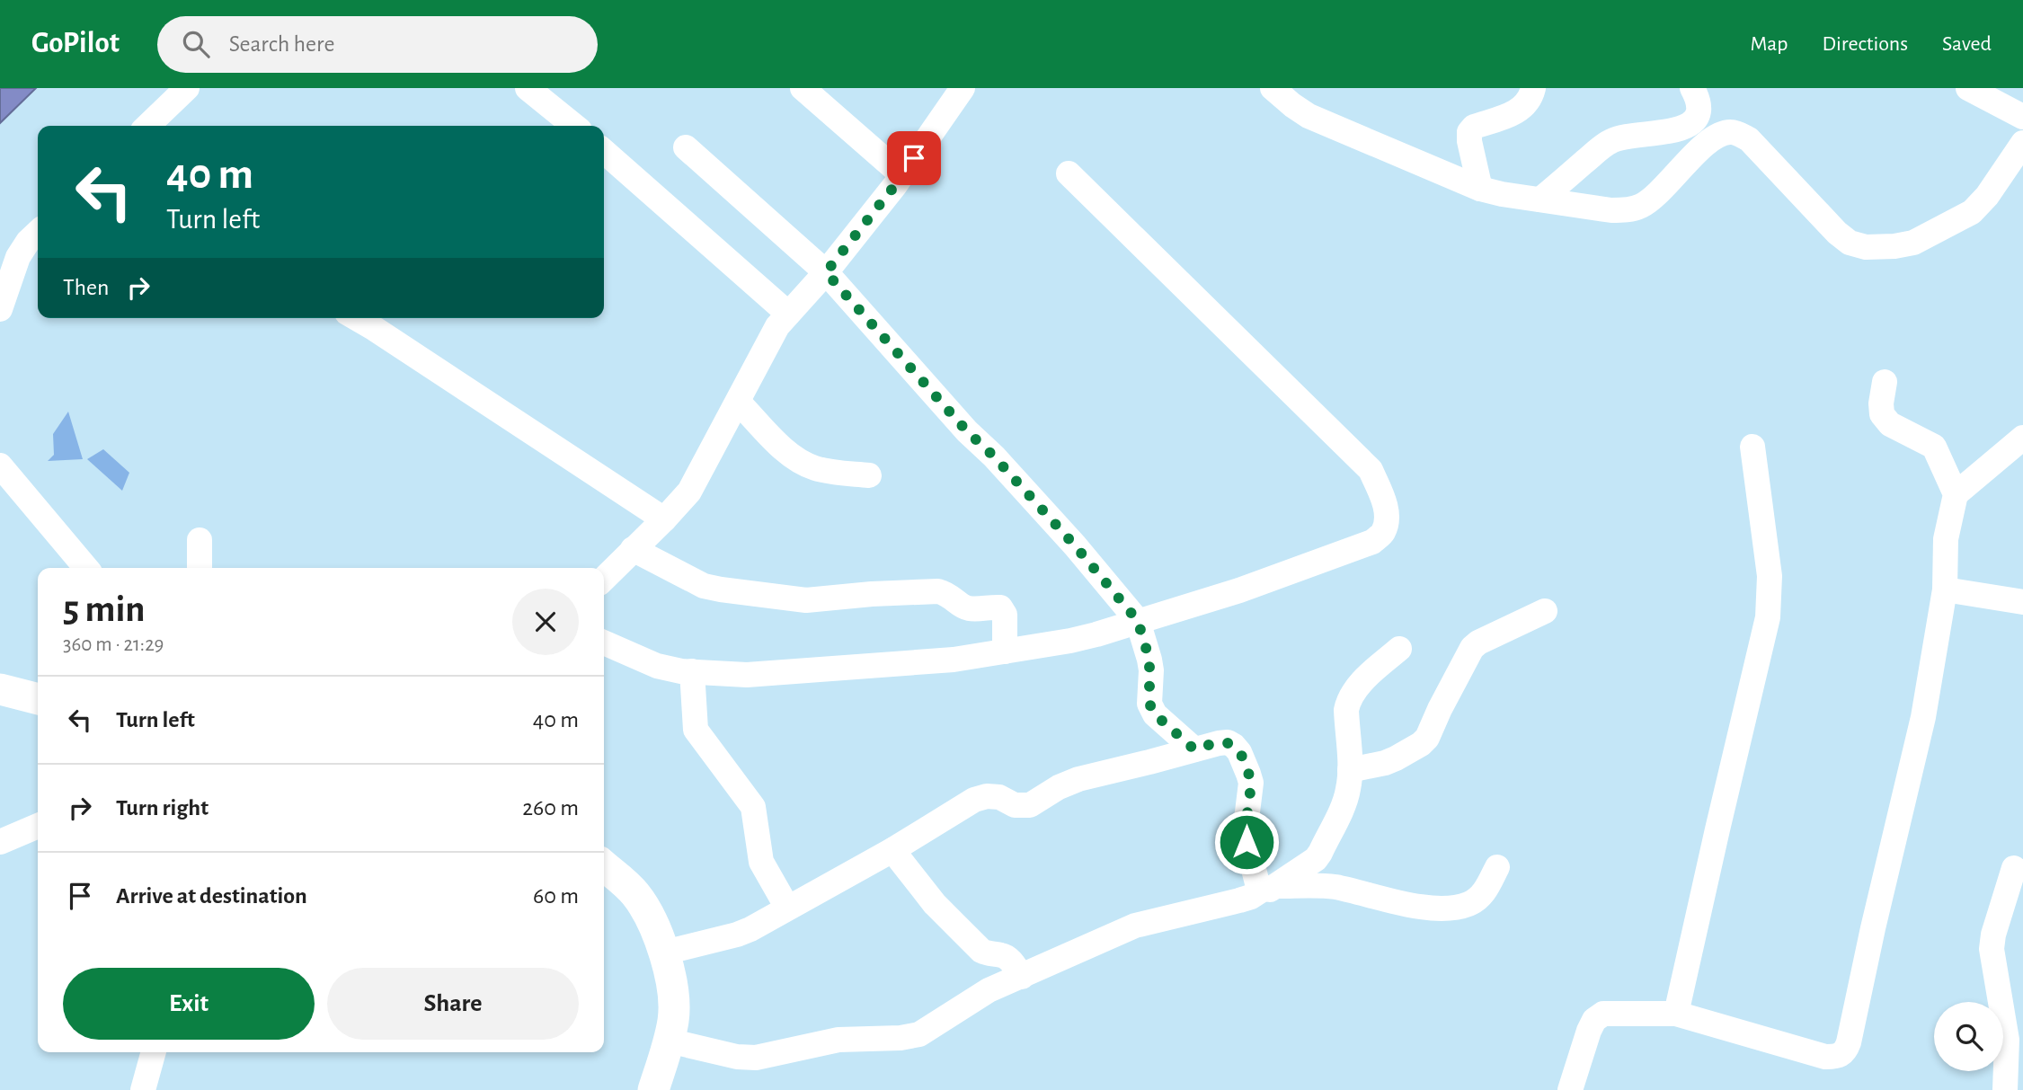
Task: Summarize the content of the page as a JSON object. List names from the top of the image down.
{
  "page": {
    "header": "GoPilot",
    "search": "Search here",
    "nav": ["Map", "Directions", "Saved"],
    "turn": ["40 m", "Turn left"],
    "then": "Then",
    "heading": ["5 min", "360 m · 21:29"],
    "list": [
      {
        "name": "Turn left",
        "value": "40 m"
      },
      {
        "name": "Turn right",
        "value": "260 m"
      },
      {
        "name": "Arrive at destination",
        "value": "60 m"
      }
    ],
    "buttons": ["Exit", "Share"]
  }
}
